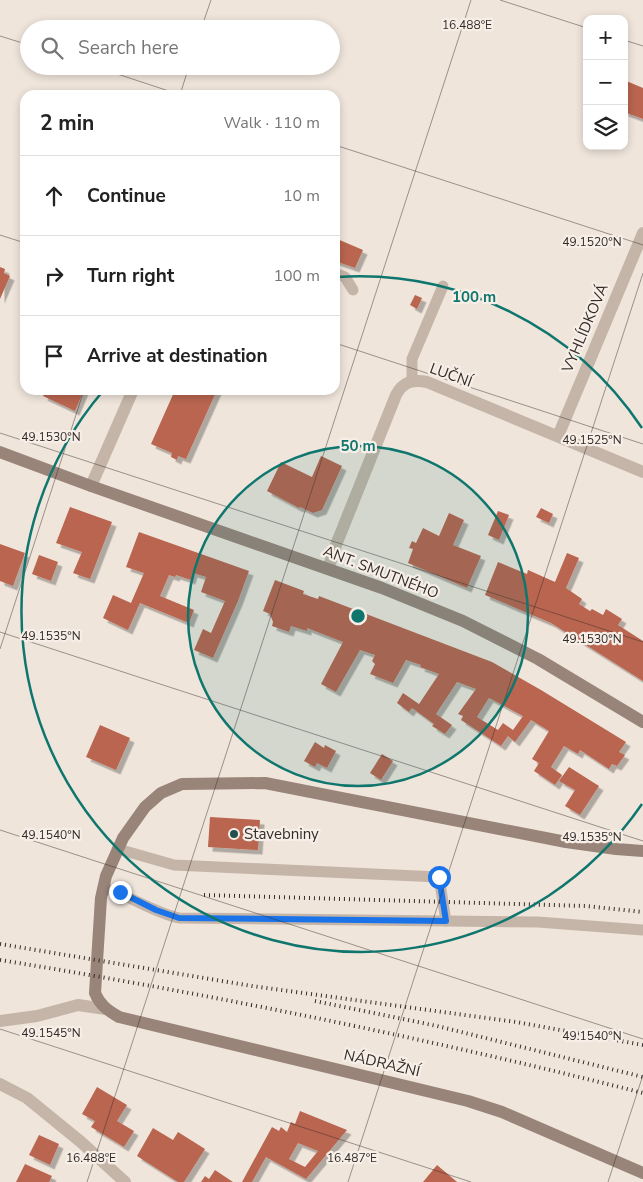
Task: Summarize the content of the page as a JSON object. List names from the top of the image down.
{
  "streets": {
    "street": [
      "VYHLÍDKOVÁ",
      "LUČNÍ",
      "ANT. SMUTNÉHO",
      "NÁDRAŽNÍ"
    ]
  },
  "crossings": [
    ["VYHLÍDKOVÁ", "LUČNÍ"],
    ["LUČNÍ", "ANT. SMUTNÉHO"]
  ],
  "places": ["Stavebniny"],
  "page": {
    "map_buttons": ["+", "−"],
    "search": "Search here",
    "heading": ["2 min", "Walk · 110 m"],
    "list": [
      ["Continue", "10 m"],
      ["Turn right", "100 m"],
      "Arrive at destination"
    ]
  },
  "coordinates": [
    "16.488°E",
    "49.1520°N",
    "49.1530°N",
    "49.1525°N",
    "49.1535°N",
    "49.1540°N",
    "49.1545°N",
    "16.487°E"
  ],
  "rings": ["100 m", "50 m"]
}
